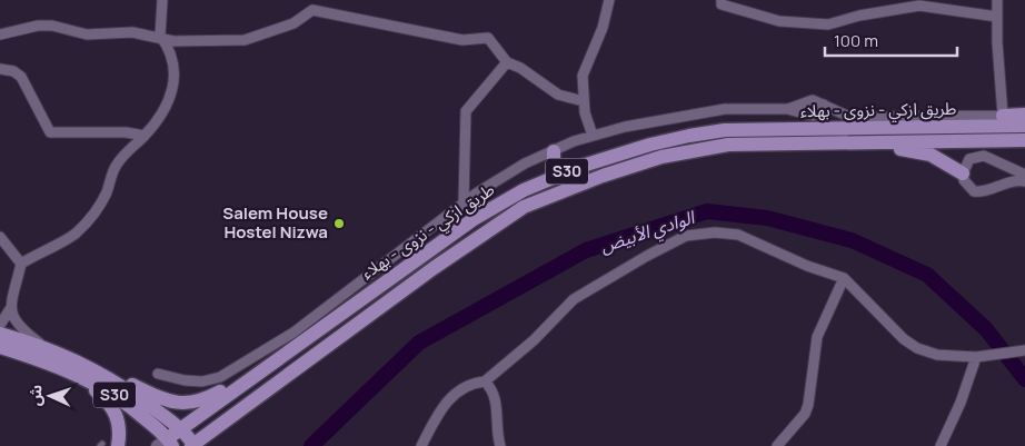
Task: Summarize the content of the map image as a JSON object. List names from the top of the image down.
{
  "streets": {
    "main road": ["طريق ازكي - نزوى - بهلاء", "S30"]
  },
  "water": ["الوادي الأبيض"],
  "places": ["Salem House Hostel Nizwa"],
  "scale_bar": "100 m",
  "north": "left"
}
